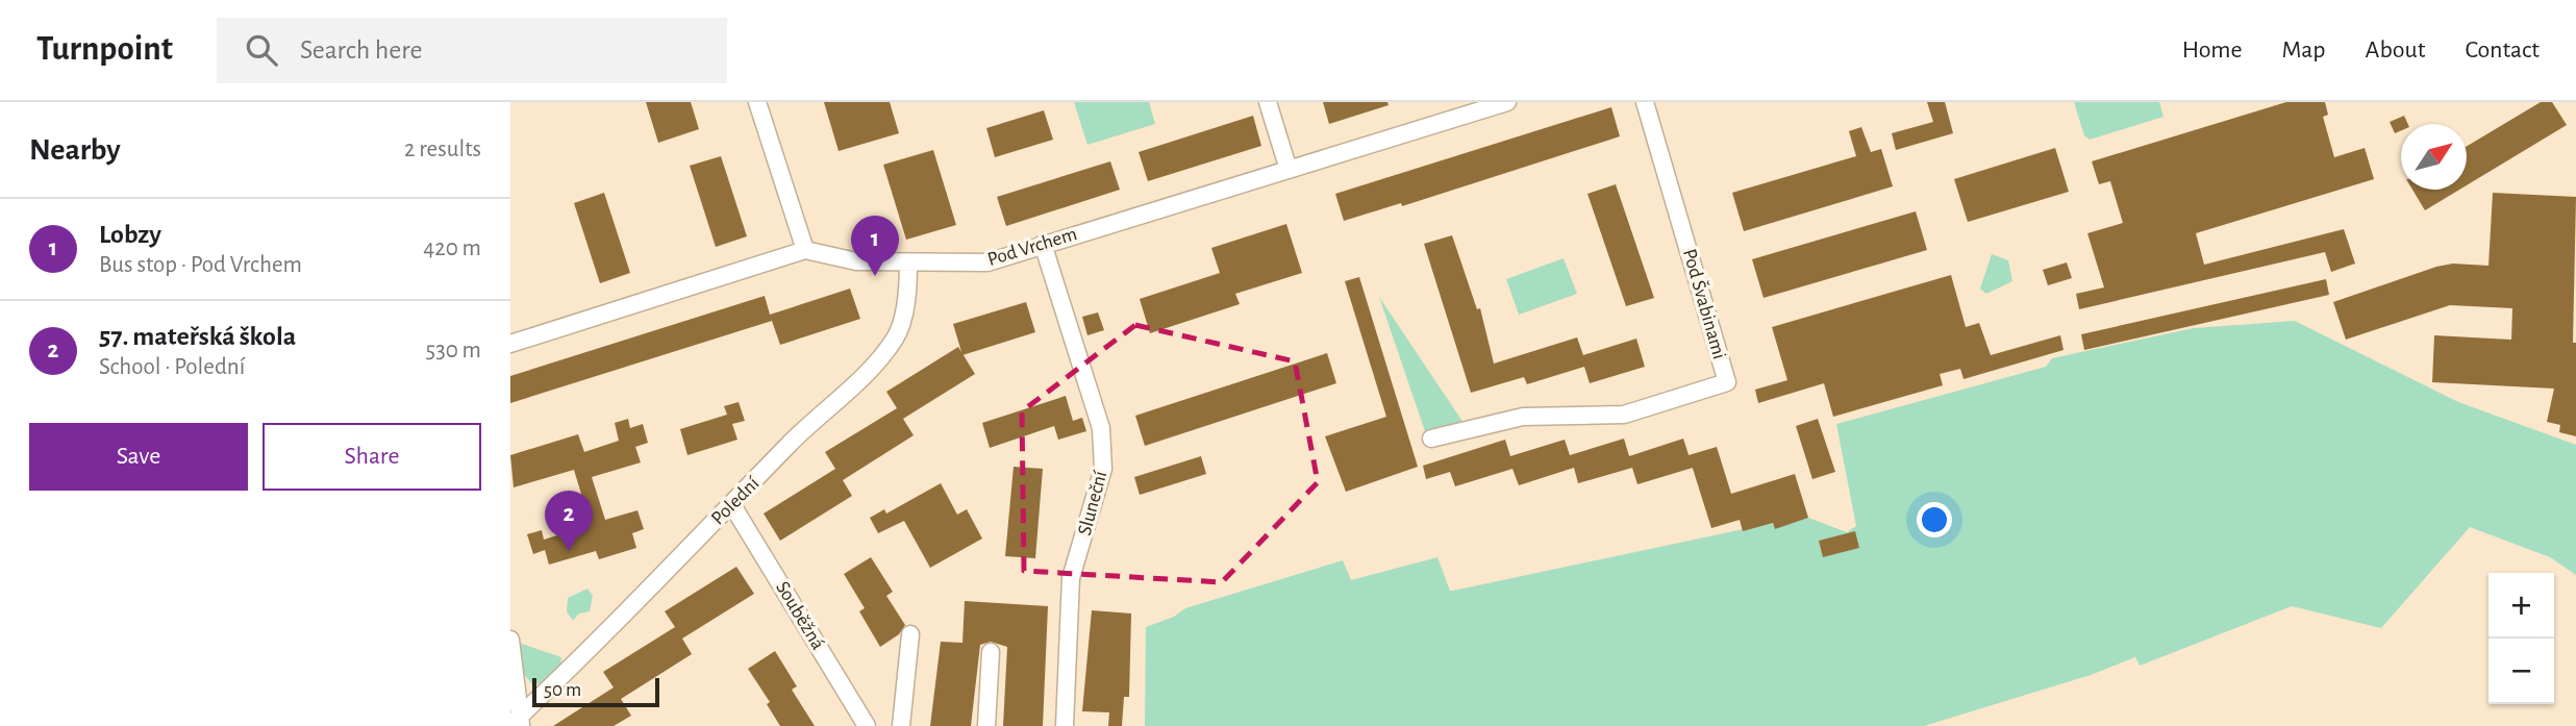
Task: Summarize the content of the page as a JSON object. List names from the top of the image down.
{
  "streets": {
    "street": [
      "Pod Vrchem",
      "Pod Švabinami",
      "Polední",
      "Sluneční",
      "Souběžná"
    ]
  },
  "crossings": [
    ["Pod Vrchem", "Polední"],
    ["Pod Vrchem", "Sluneční"],
    ["Polední", "Souběžná"]
  ],
  "scale_bar": "50 m",
  "north": "top right",
  "page": {
    "header": "Turnpoint",
    "search": "Search here",
    "nav": [
      "Home",
      "Map",
      "About",
      "Contact"
    ],
    "heading": ["Nearby", "2 results"],
    "list": [
      {
        "mark": "1",
        "name": "Lobzy",
        "note": "Bus stop · Pod Vrchem",
        "value": "420 m"
      },
      {
        "mark": "2",
        "name": "57. mateřská škola",
        "note": "School · Polední",
        "value": "530 m"
      }
    ],
    "pins": ["1", "2"],
    "buttons": ["Save", "Share"],
    "map_buttons": ["+", "−"],
    "scale": "50 m"
  }
}
